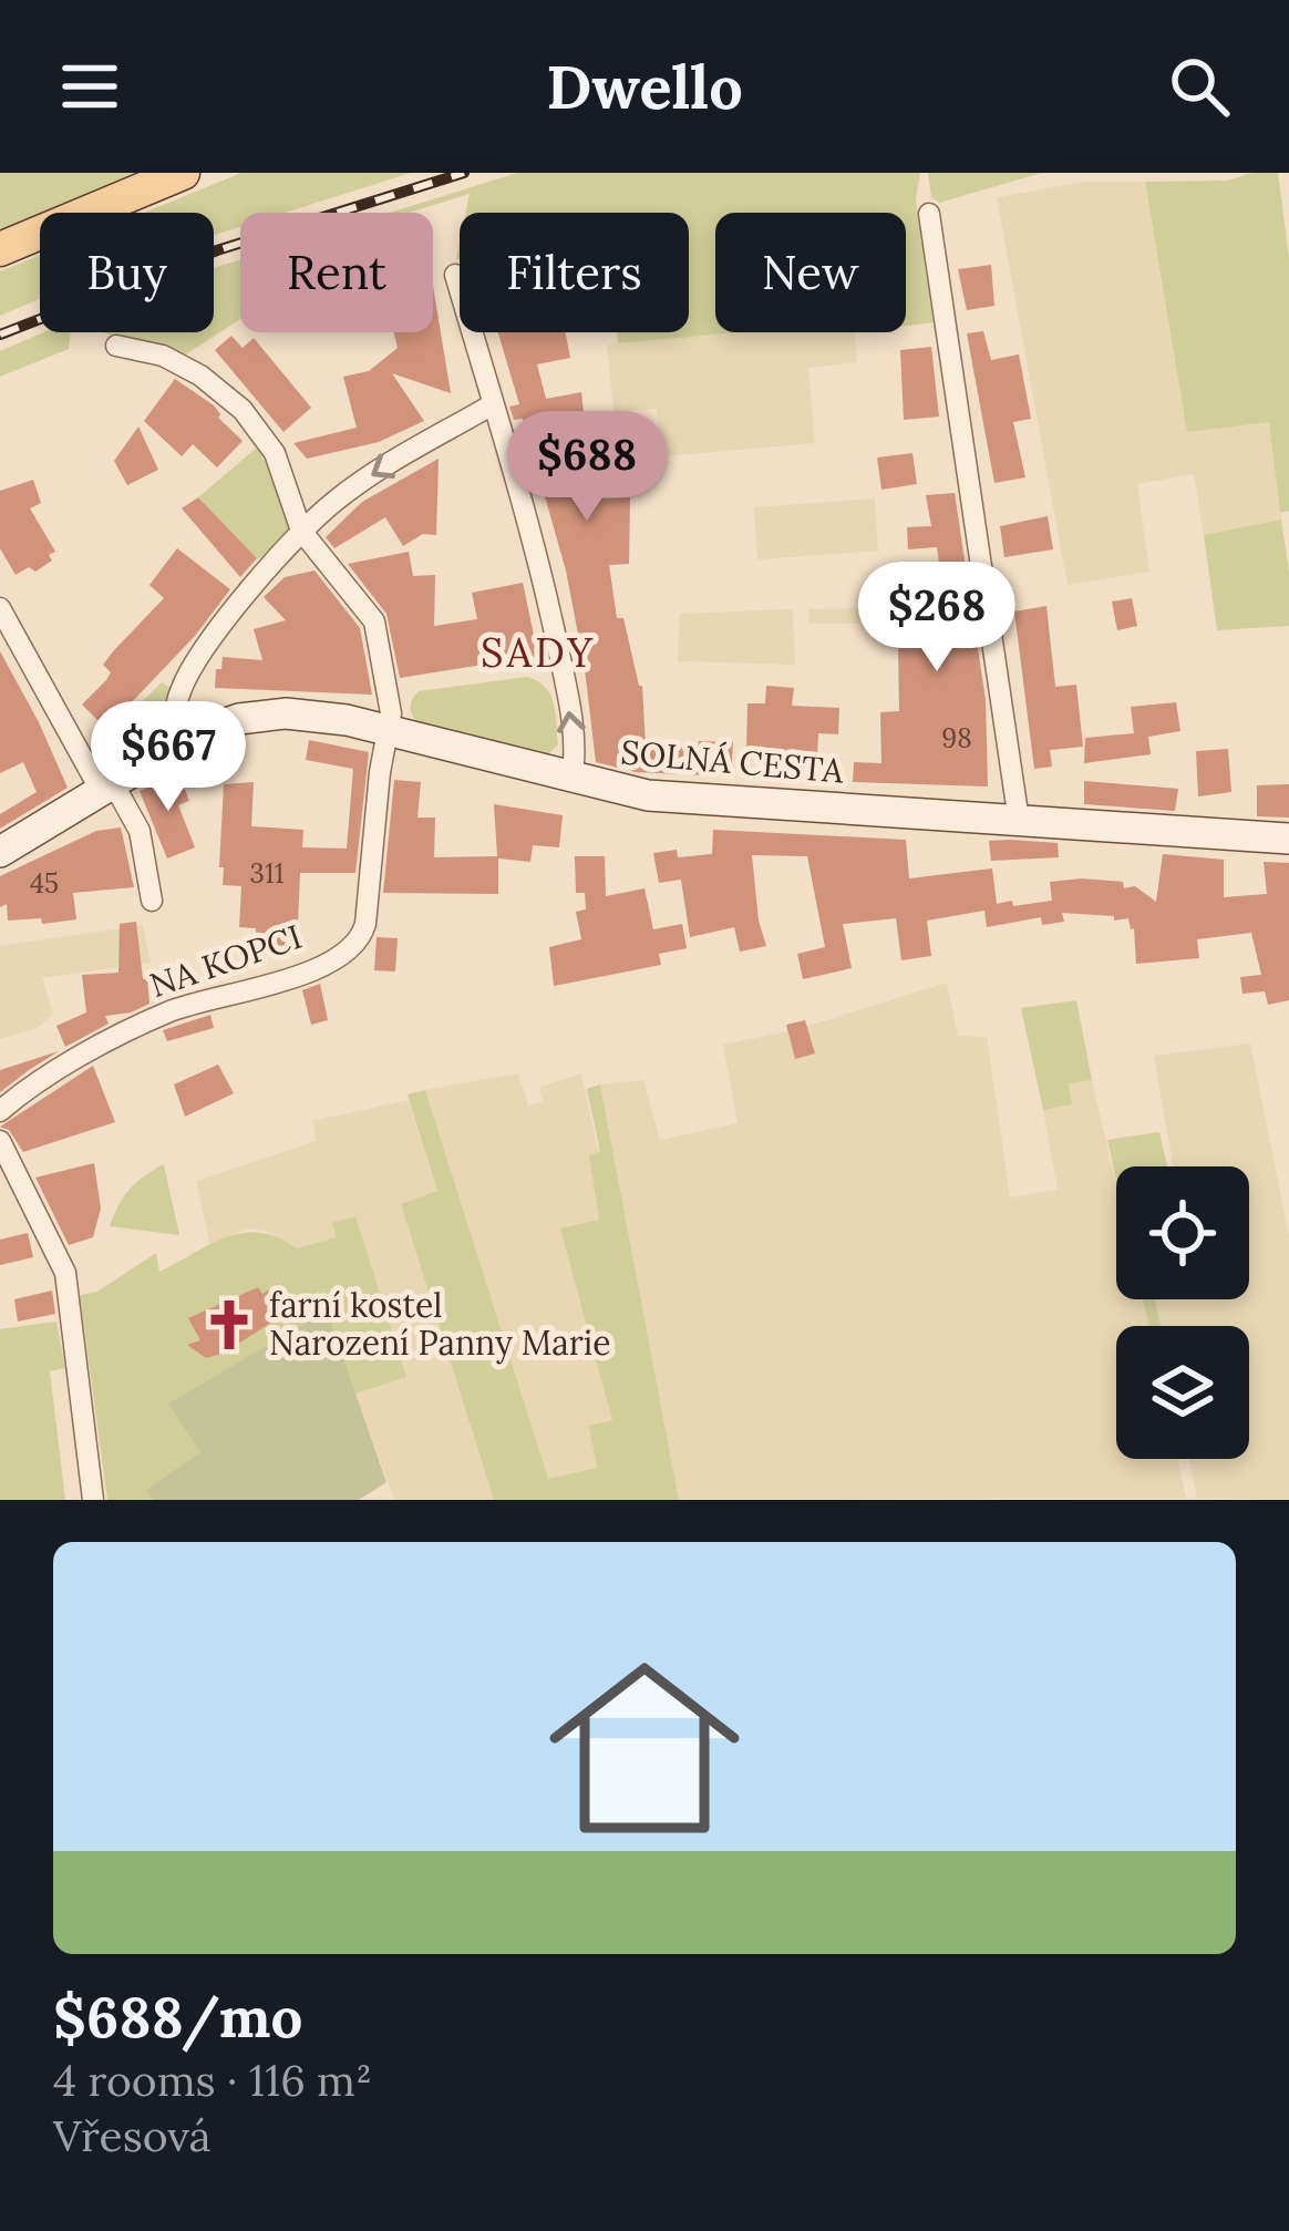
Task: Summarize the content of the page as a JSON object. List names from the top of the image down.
{
  "streets": {
    "street": ["SOLNÁ CESTA", "NA KOPCI"]
  },
  "crossings": [
    ["SOLNÁ CESTA", "NA KOPCI"]
  ],
  "districts": ["SADY"],
  "places": {
    "church": ["farní kostel Narození Panny Marie"]
  },
  "house_numbers": ["98", "311", "45"],
  "page": {
    "header": "Dwello",
    "chip": [
      "Buy",
      "Rent",
      "Filters",
      "New"
    ],
    "price": ["$688", "$268", "$667"],
    "list": [
      {
        "name": "$688/mo",
        "note": "4 rooms · 116 m² · Vřesová"
      }
    ]
  }
}
